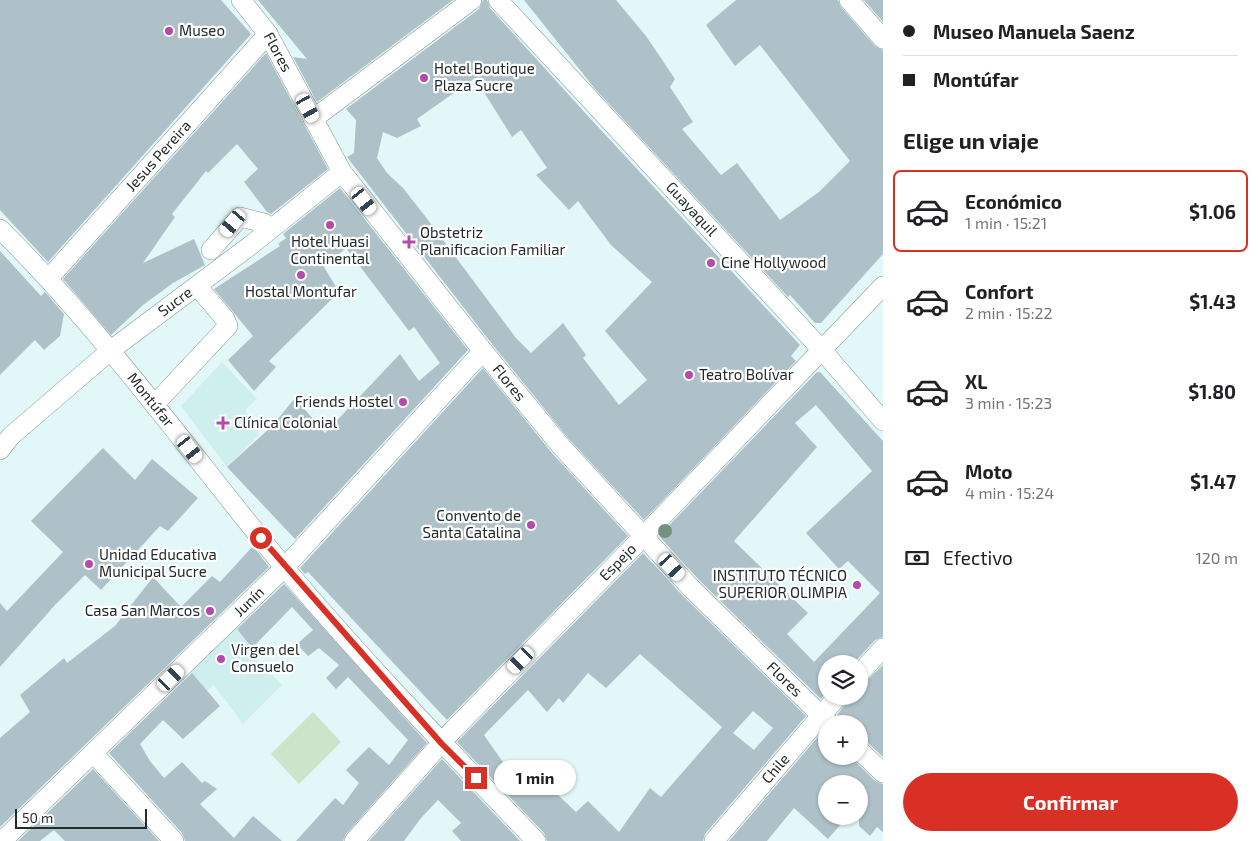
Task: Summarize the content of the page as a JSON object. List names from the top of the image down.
{
  "streets": {
    "street": [
      "Flores",
      "Jesus Pereira",
      "Guayaquil",
      "Sucre",
      "Montúfar",
      "Espejo",
      "Junín",
      "Chile"
    ]
  },
  "crossings": [
    ["Flores", "Jesus Pereira"],
    ["Flores", "Sucre"],
    ["Flores", "Espejo"],
    ["Flores", "Junín"],
    ["Jesus Pereira", "Montúfar"],
    ["Guayaquil", "Espejo"],
    ["Sucre", "Montúfar"],
    ["Montúfar", "Espejo"],
    ["Montúfar", "Junín"]
  ],
  "places": {
    "other": [
      "Museo",
      "Hotel Boutique Plaza Sucre",
      "Hotel Huasi Continental",
      "Cine Hollywood",
      "Hostal Montufar",
      "Teatro Bolívar",
      "Friends Hostel",
      "Convento de Santa Catalina",
      "Unidad Educativa Municipal Sucre",
      "INSTITUTO TÉCNICO SUPERIOR OLIMPIA",
      "Casa San Marcos",
      "Virgen del Consuelo"
    ],
    "health": ["Obstetriz Planificacion Familiar", "Clínica Colonial"]
  },
  "scale_bar": "50 m",
  "page": {
    "banner": ["Museo Manuela Saenz", "Montúfar"],
    "heading": "Elige un viaje",
    "list": [
      {
        "name": "Económico",
        "note": "1 min · 15:21",
        "value": "$1.06"
      },
      {
        "name": "Confort",
        "note": "2 min · 15:22",
        "value": "$1.43"
      },
      {
        "name": "XL",
        "note": "3 min · 15:23",
        "value": "$1.80"
      },
      {
        "name": "Moto",
        "note": "4 min · 15:24",
        "value": "$1.47"
      }
    ],
    "pay": ["Efectivo", "120 m"],
    "map_buttons": ["+", "−"],
    "bubble": "1 min",
    "buttons": "Confirmar",
    "scale": "50 m"
  }
}
